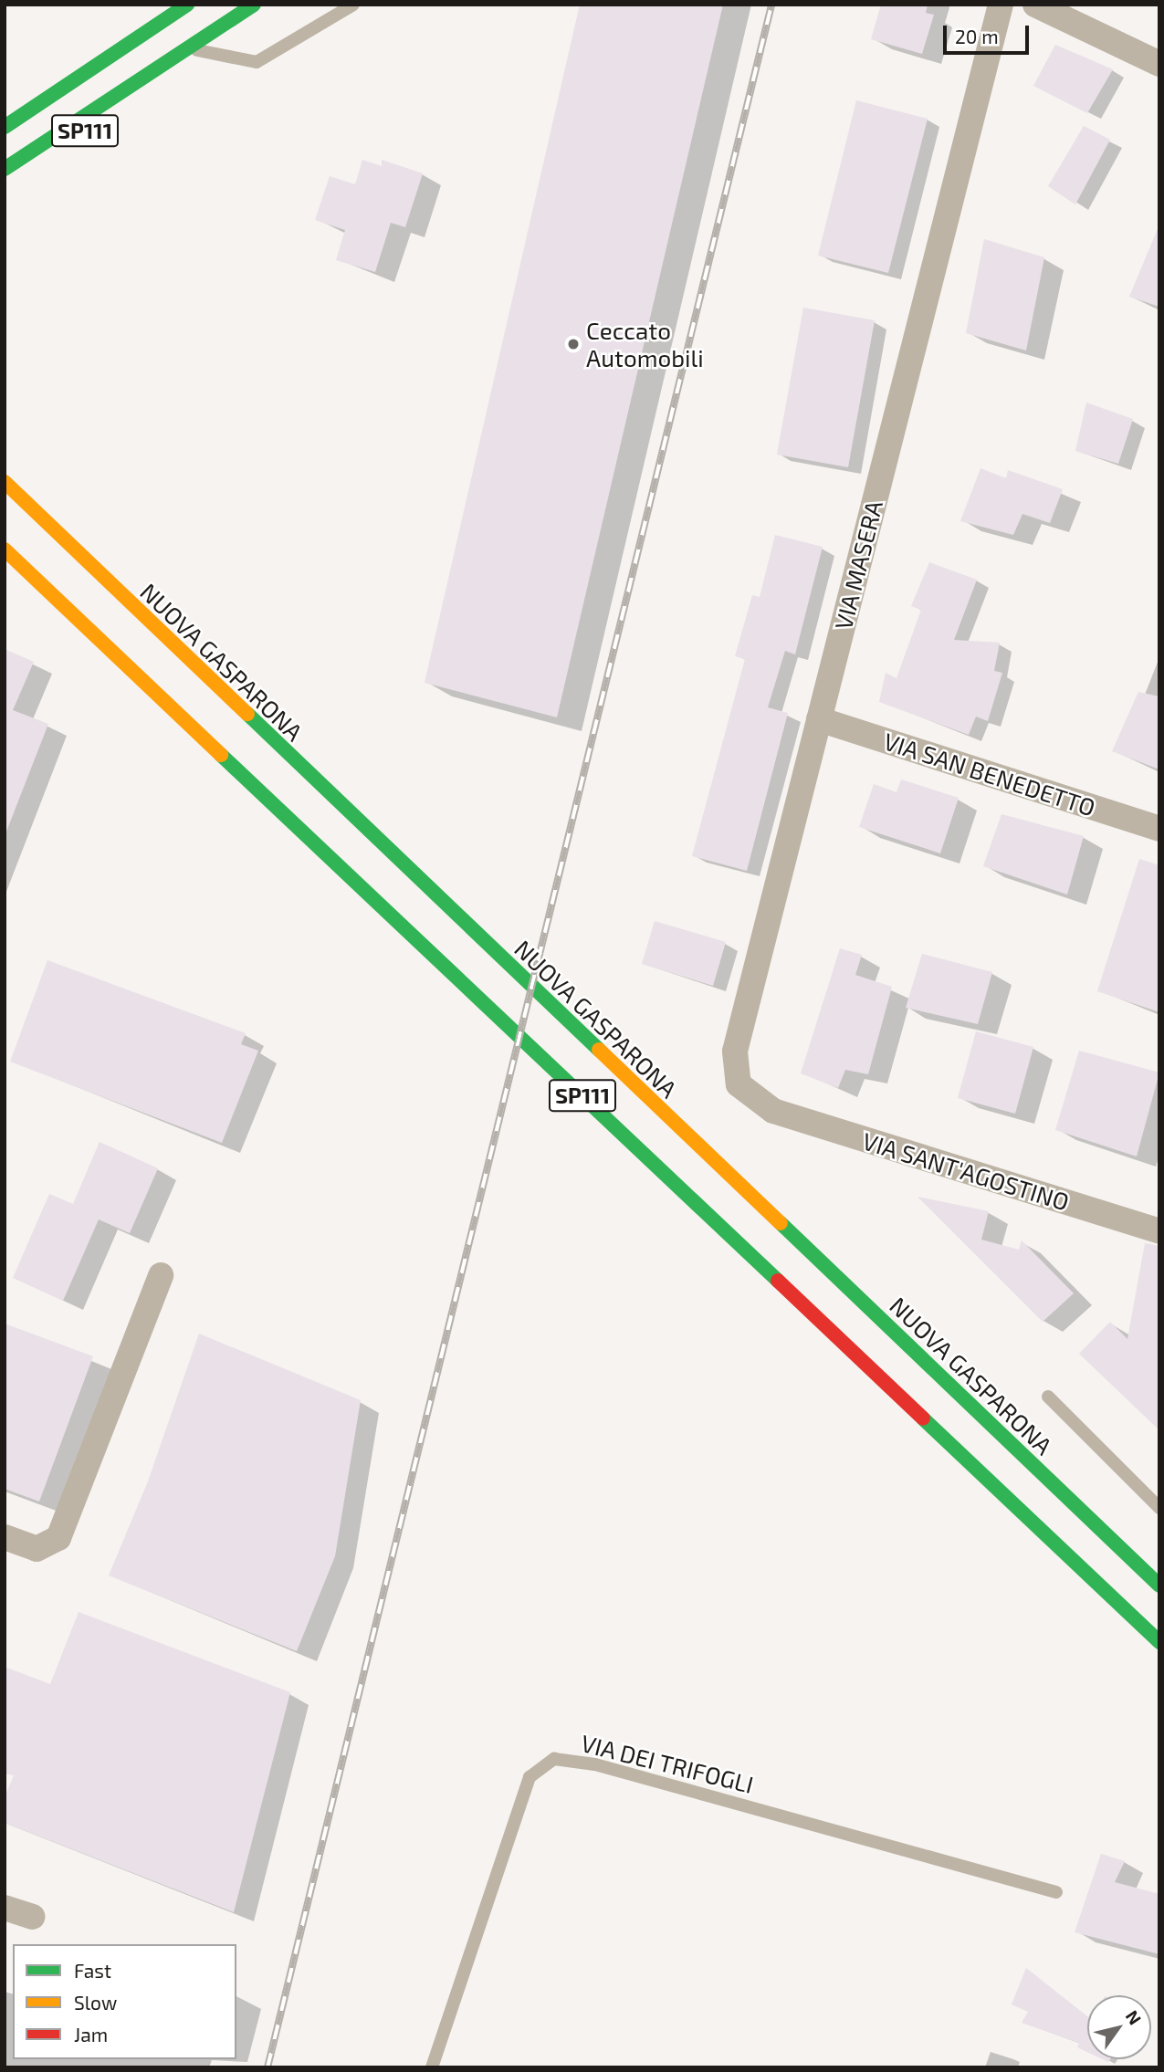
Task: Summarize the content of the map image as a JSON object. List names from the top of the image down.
{
  "streets": {
    "main road": ["SP111", "NUOVA GASPARONA"],
    "street": ["VIA MASERA", "VIA SAN BENEDETTO", "VIA SANT'AGOSTINO"],
    "lane": ["VIA DEI TRIFOGLI"]
  },
  "crossings": [
    ["VIA MASERA", "VIA SAN BENEDETTO"],
    ["VIA MASERA", "VIA SANT'AGOSTINO"]
  ],
  "places": ["Ceccato Automobili"],
  "legend": ["Fast", "Slow", "Jam"],
  "scale_bar": "20 m",
  "north": "top right"
}
